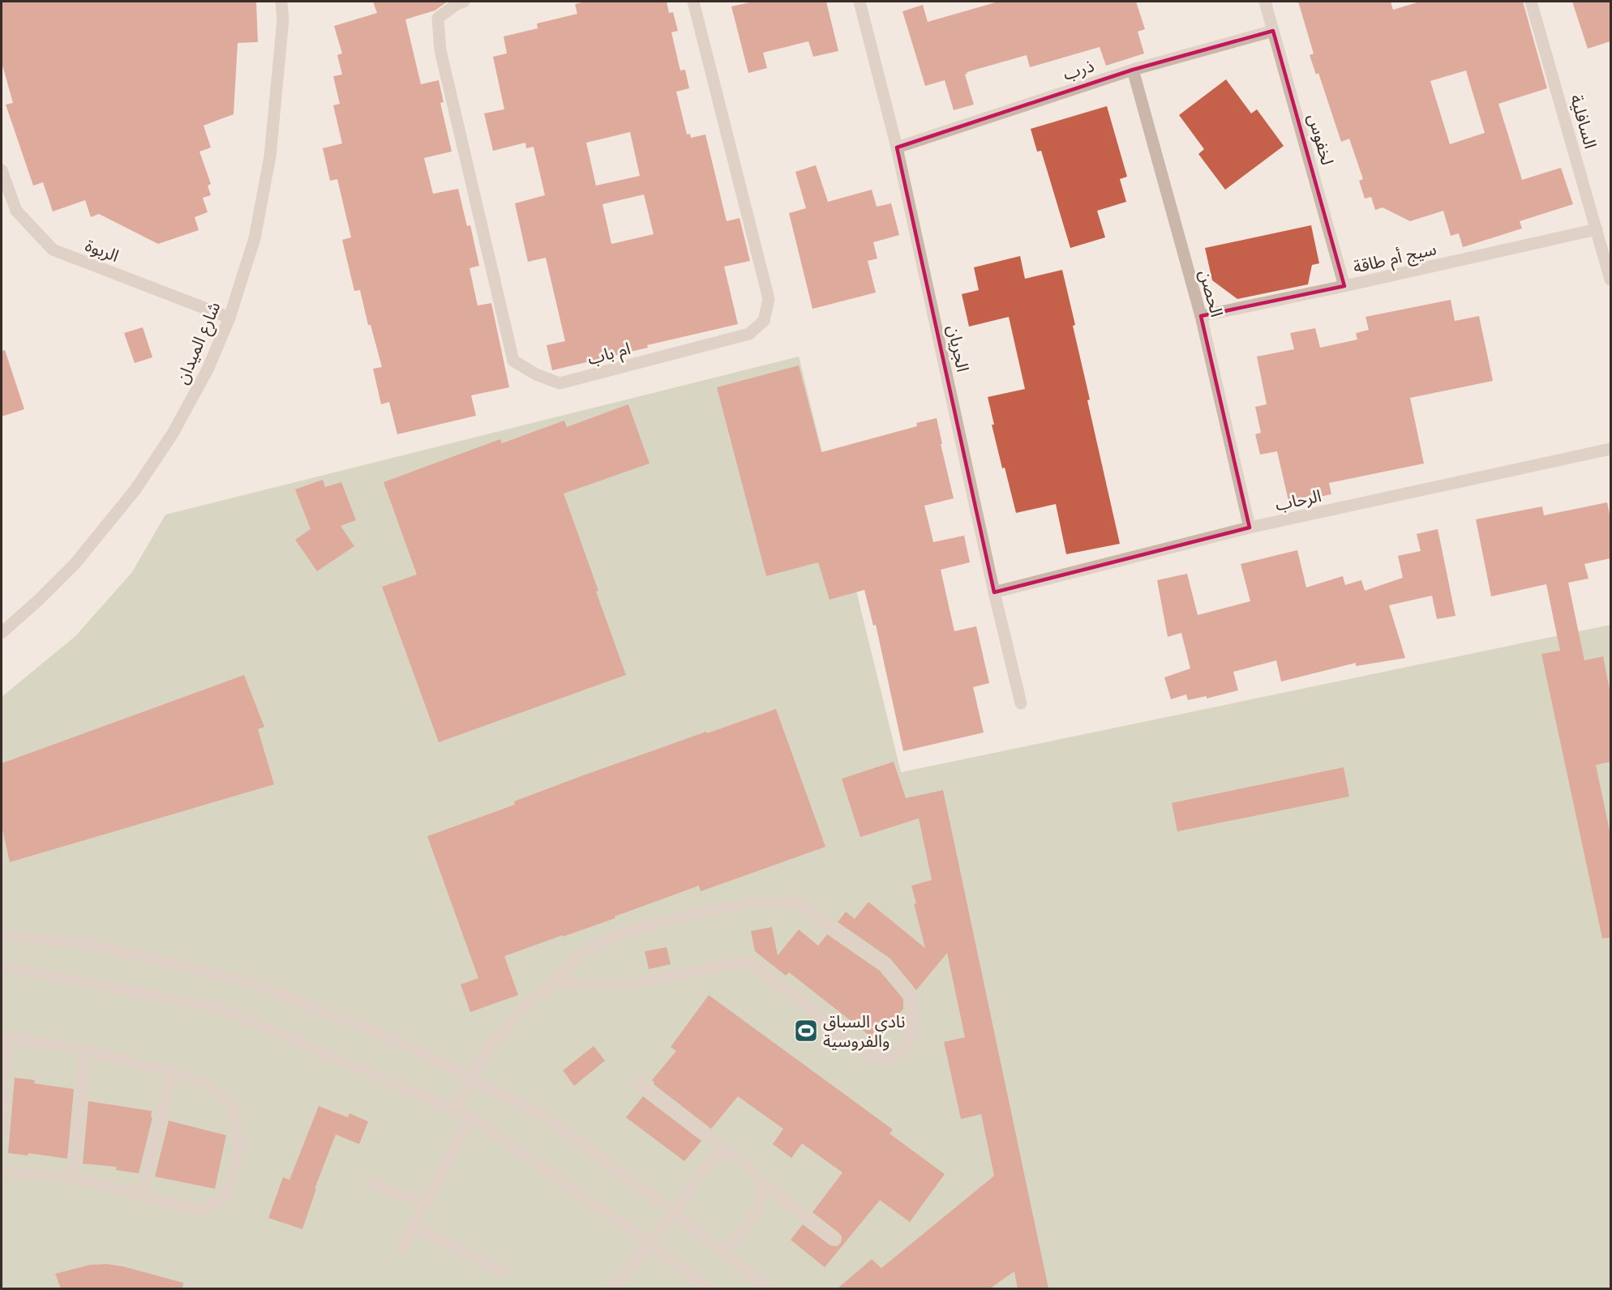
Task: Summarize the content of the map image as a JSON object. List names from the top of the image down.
{
  "streets": {
    "street": [
      "ذرب",
      "السافلية",
      "لخفوس",
      "الربوة",
      "سيج أم طاقة",
      "الحصن",
      "شارع الميدان",
      "الجريان",
      "ام باب",
      "الرحاب"
    ]
  },
  "crossings": [
    ["ذرب", "لخفوس"],
    ["ذرب", "الحصن"],
    ["ذرب", "الجريان"],
    ["السافلية", "سيج أم طاقة"],
    ["لخفوس", "سيج أم طاقة"],
    ["الربوة", "شارع الميدان"],
    ["سيج أم طاقة", "الحصن"],
    ["الحصن", "الرحاب"],
    ["الجريان", "الرحاب"]
  ],
  "places": {
    "sports": ["نادي السباق والفروسية"]
  }
}
